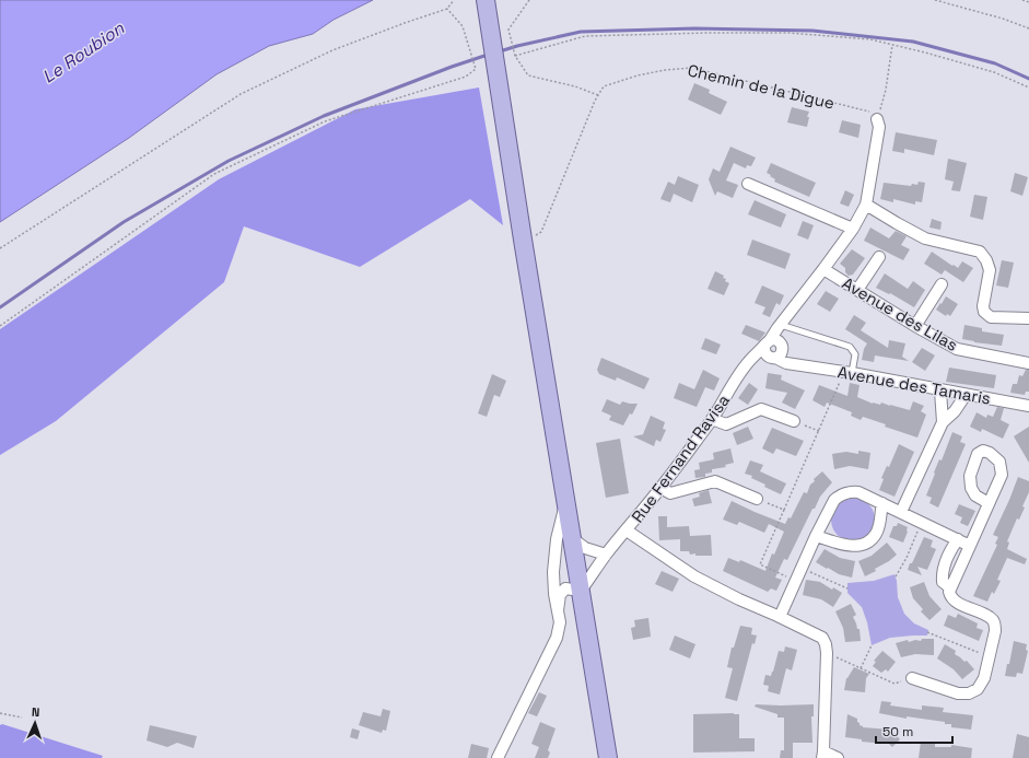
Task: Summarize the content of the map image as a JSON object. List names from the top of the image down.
{
  "streets": {
    "street": ["Avenue des Lilas", "Avenue des Tamaris", "Rue Fernand Ravisa"],
    "path": ["Chemin de la Digue"]
  },
  "crossings": [
    ["Avenue des Tamaris", "Rue Fernand Ravisa"]
  ],
  "water": ["Le Roubion"],
  "scale_bar": "50 m",
  "north": "top"
}
